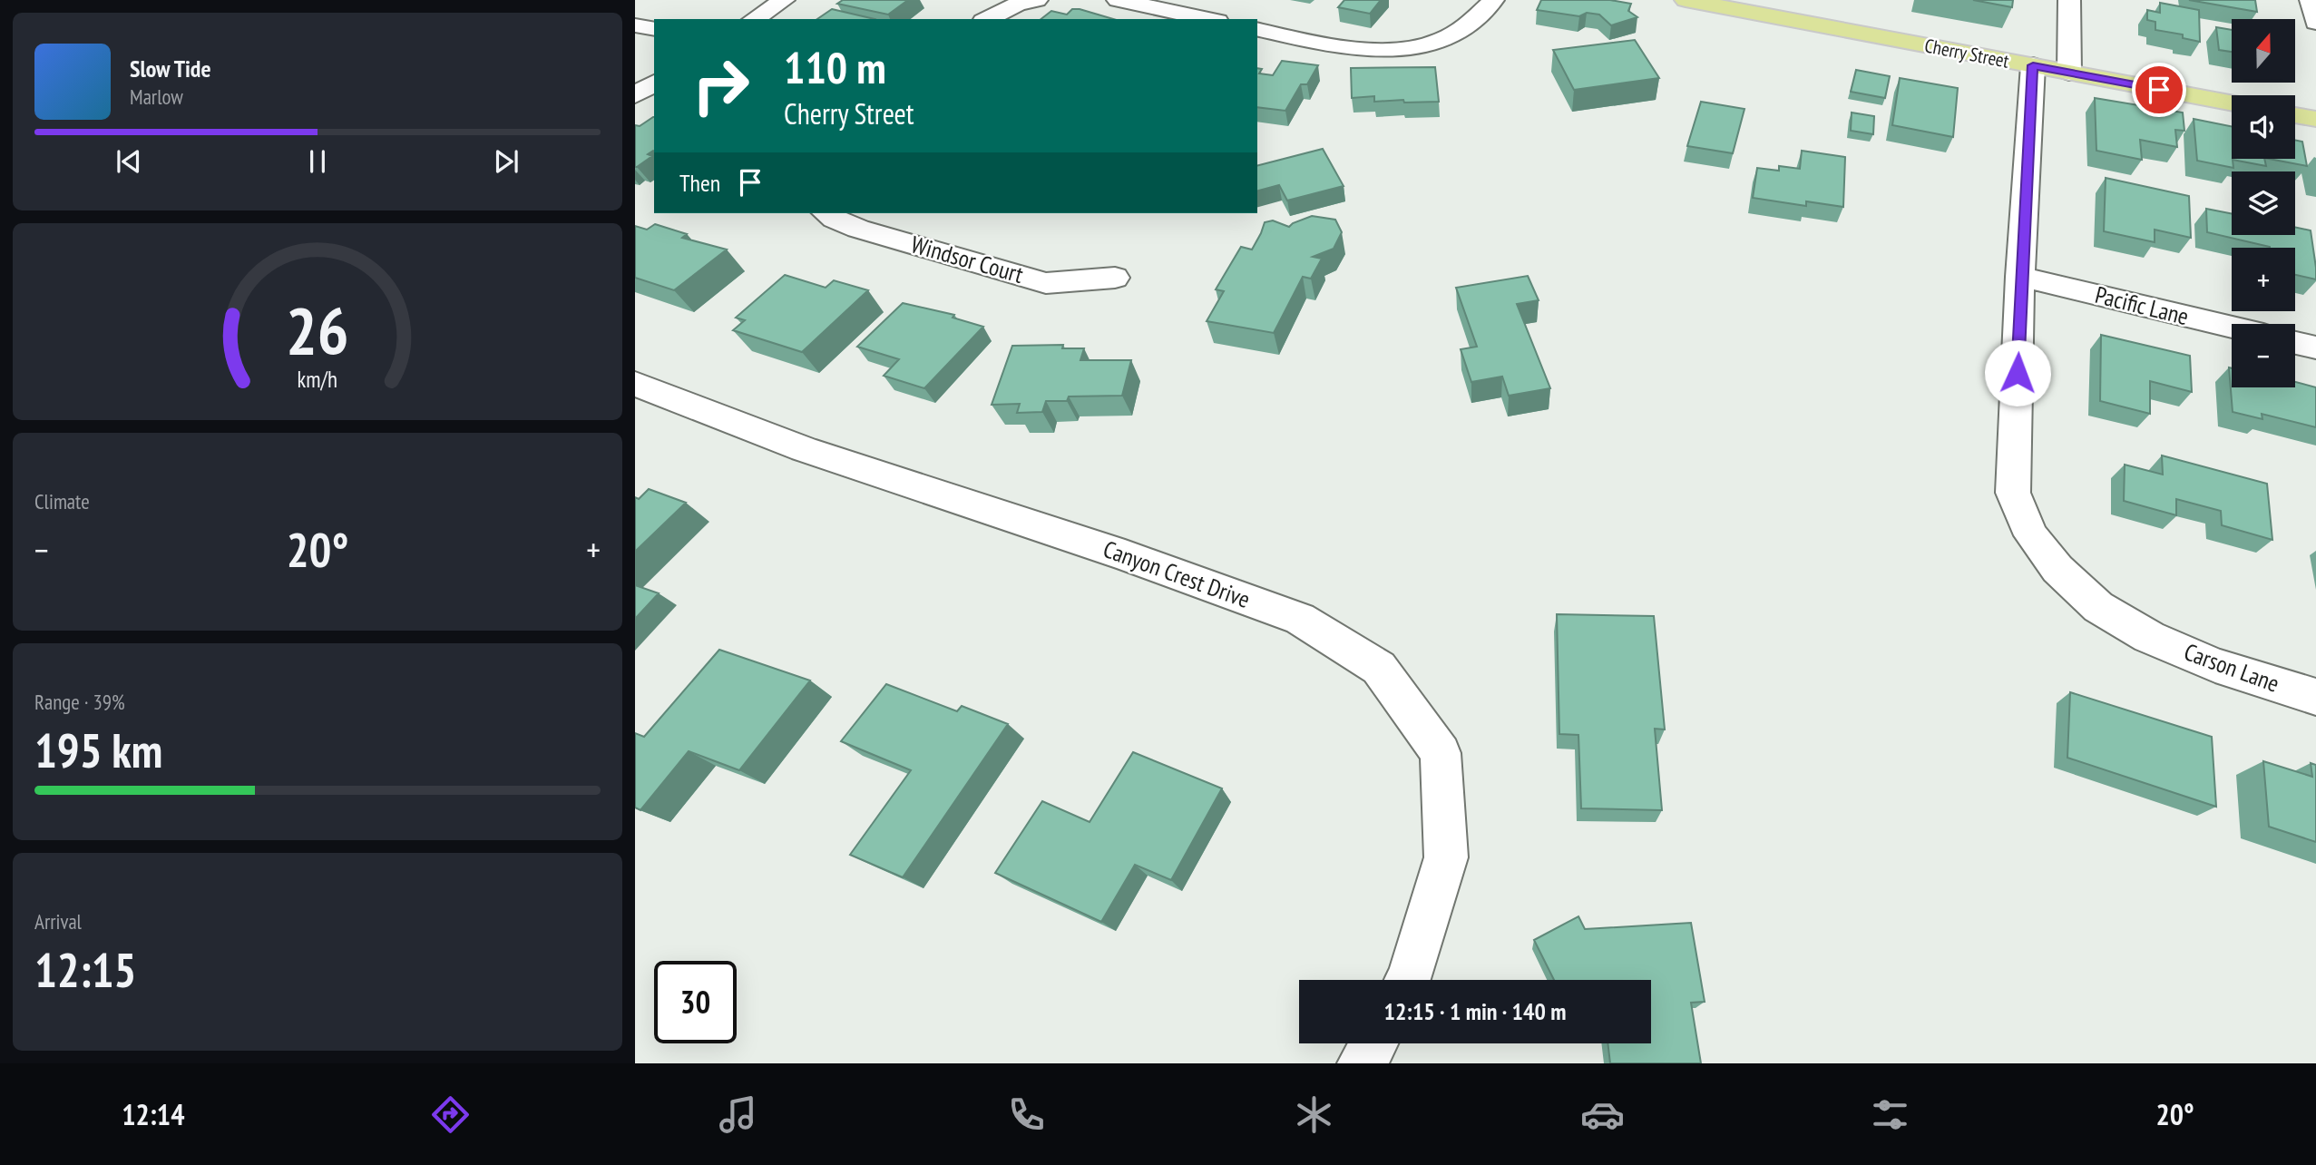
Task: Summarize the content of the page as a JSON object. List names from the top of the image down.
{
  "streets": {
    "main road": ["Cherry Street"],
    "street": [
      "Windsor Court",
      "Pacific Lane",
      "Canyon Crest Drive",
      "Carson Lane"
    ]
  },
  "crossings": [
    ["Cherry Street", "Carson Lane"],
    ["Pacific Lane", "Carson Lane"]
  ],
  "north": "top",
  "page": {
    "map_buttons": ["+", "−"],
    "turn": ["110 m", "Cherry Street"],
    "song": ["Slow Tide", "Marlow"],
    "then": "Then",
    "tile": [
      "Climate",
      ["Range · 39%", "195 km"],
      ["Arrival", "12:15"]
    ],
    "heat": ["−", "20°", "+"],
    "limit": "30",
    "trip": "12:15 · 1 min · 140 m",
    "tabs": ["12:14", "20°"],
    "gauge": ["26", "km/h"]
  }
}
